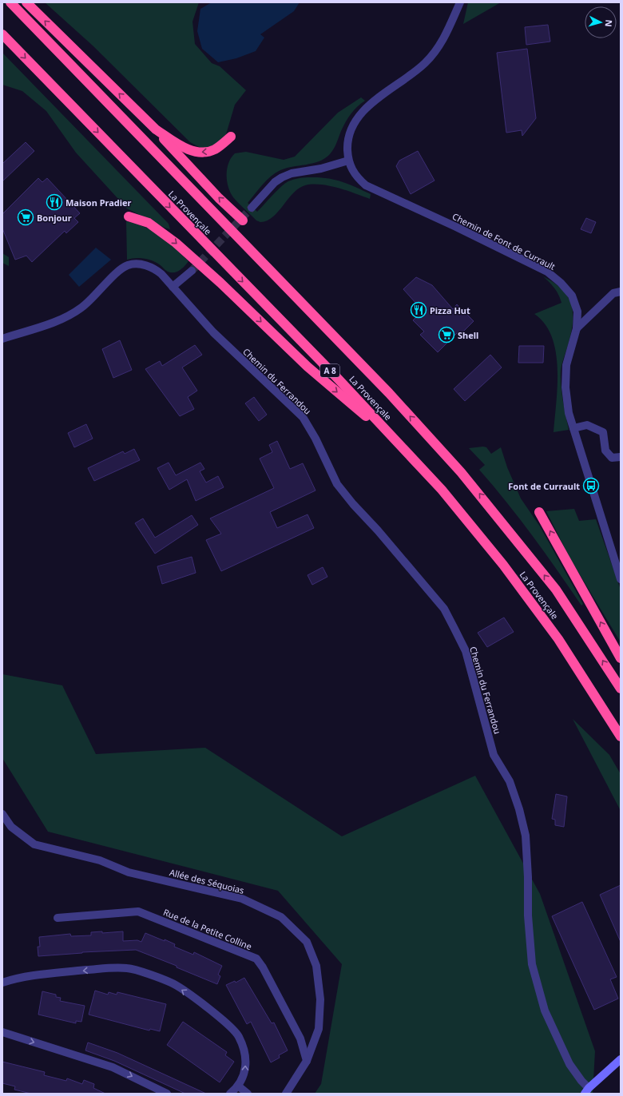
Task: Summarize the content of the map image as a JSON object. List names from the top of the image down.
{
  "streets": {
    "highway": ["La Provençale", "A 8"],
    "street": [
      "Chemin de Font de Currault",
      "Chemin du Ferrandou",
      "Allée des Séquoias",
      "Rue de la Petite Colline"
    ]
  },
  "crossings": [
    ["Allée des Séquoias", "Rue de la Petite Colline"]
  ],
  "places": {
    "restaurant": ["Maison Pradier", "Pizza Hut"],
    "supermarket": ["Bonjour", "Shell"],
    "bus stop": ["Font de Currault"]
  },
  "north": "right"
}
